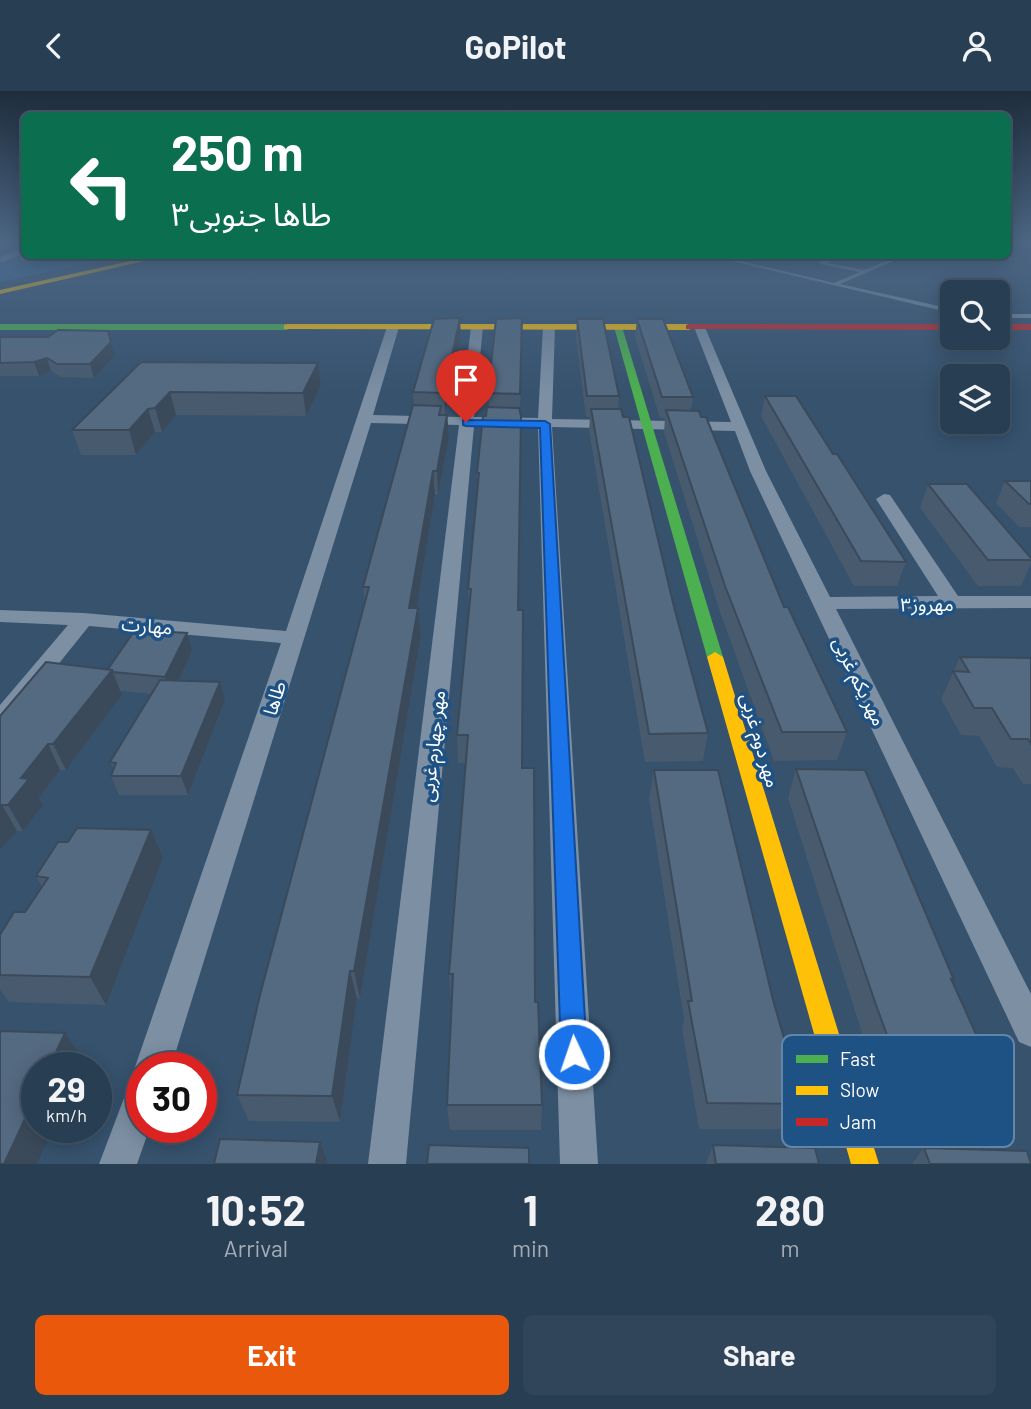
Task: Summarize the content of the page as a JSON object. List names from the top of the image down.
{
  "streets": {
    "street": [
      "مهروز۳",
      "مهارت",
      "مهر یکم غربی",
      "طاها",
      "مهر دوم غربی",
      "مهر چهارم غربی"
    ]
  },
  "crossings": [
    ["مهروز۳", "مهر یکم غربی"],
    ["مهارت", "طاها"]
  ],
  "legend": ["Fast", "Slow", "Jam"],
  "page": {
    "header": "GoPilot",
    "turn": ["250 m", "طاها جنوبی۳"],
    "speed": "29 km/h",
    "limit": "30",
    "eta": [
      "10:52",
      "Arrival",
      "1",
      "min",
      "280",
      "m"
    ],
    "buttons": ["Exit", "Share"]
  }
}
